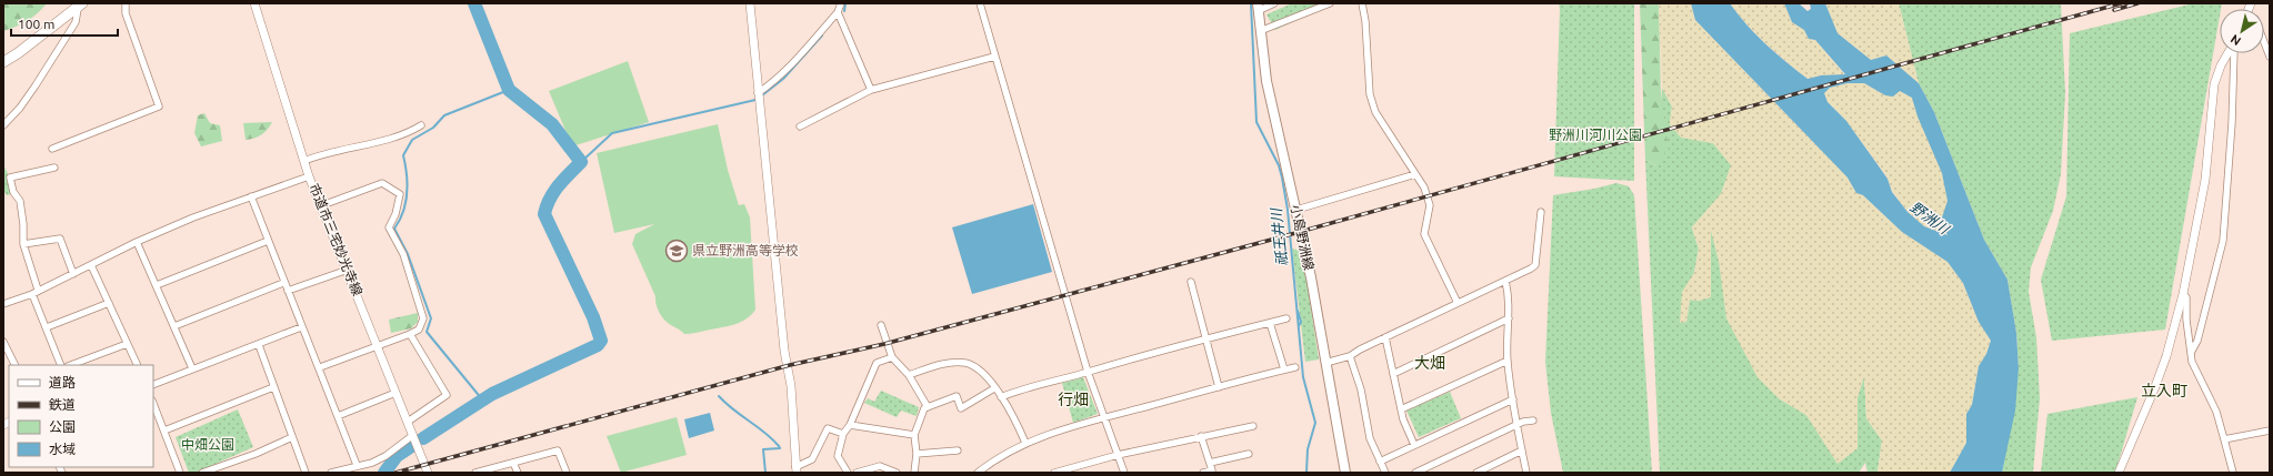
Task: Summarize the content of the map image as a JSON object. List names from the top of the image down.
{
  "streets": {
    "main road": ["小島野洲線"],
    "street": ["市道市三宅妙光寺線"]
  },
  "districts": ["大畑", "立入町", "行畑"],
  "water": ["野洲川", "祇王井川"],
  "parks": ["野洲川河川公園", "中畑公園"],
  "places": {
    "school or university": ["県立野洲高等学校"]
  },
  "legend": [
    "道路",
    "鉄道",
    "公園",
    "水域"
  ],
  "scale_bar": "100 m",
  "north": "bottom left"
}
